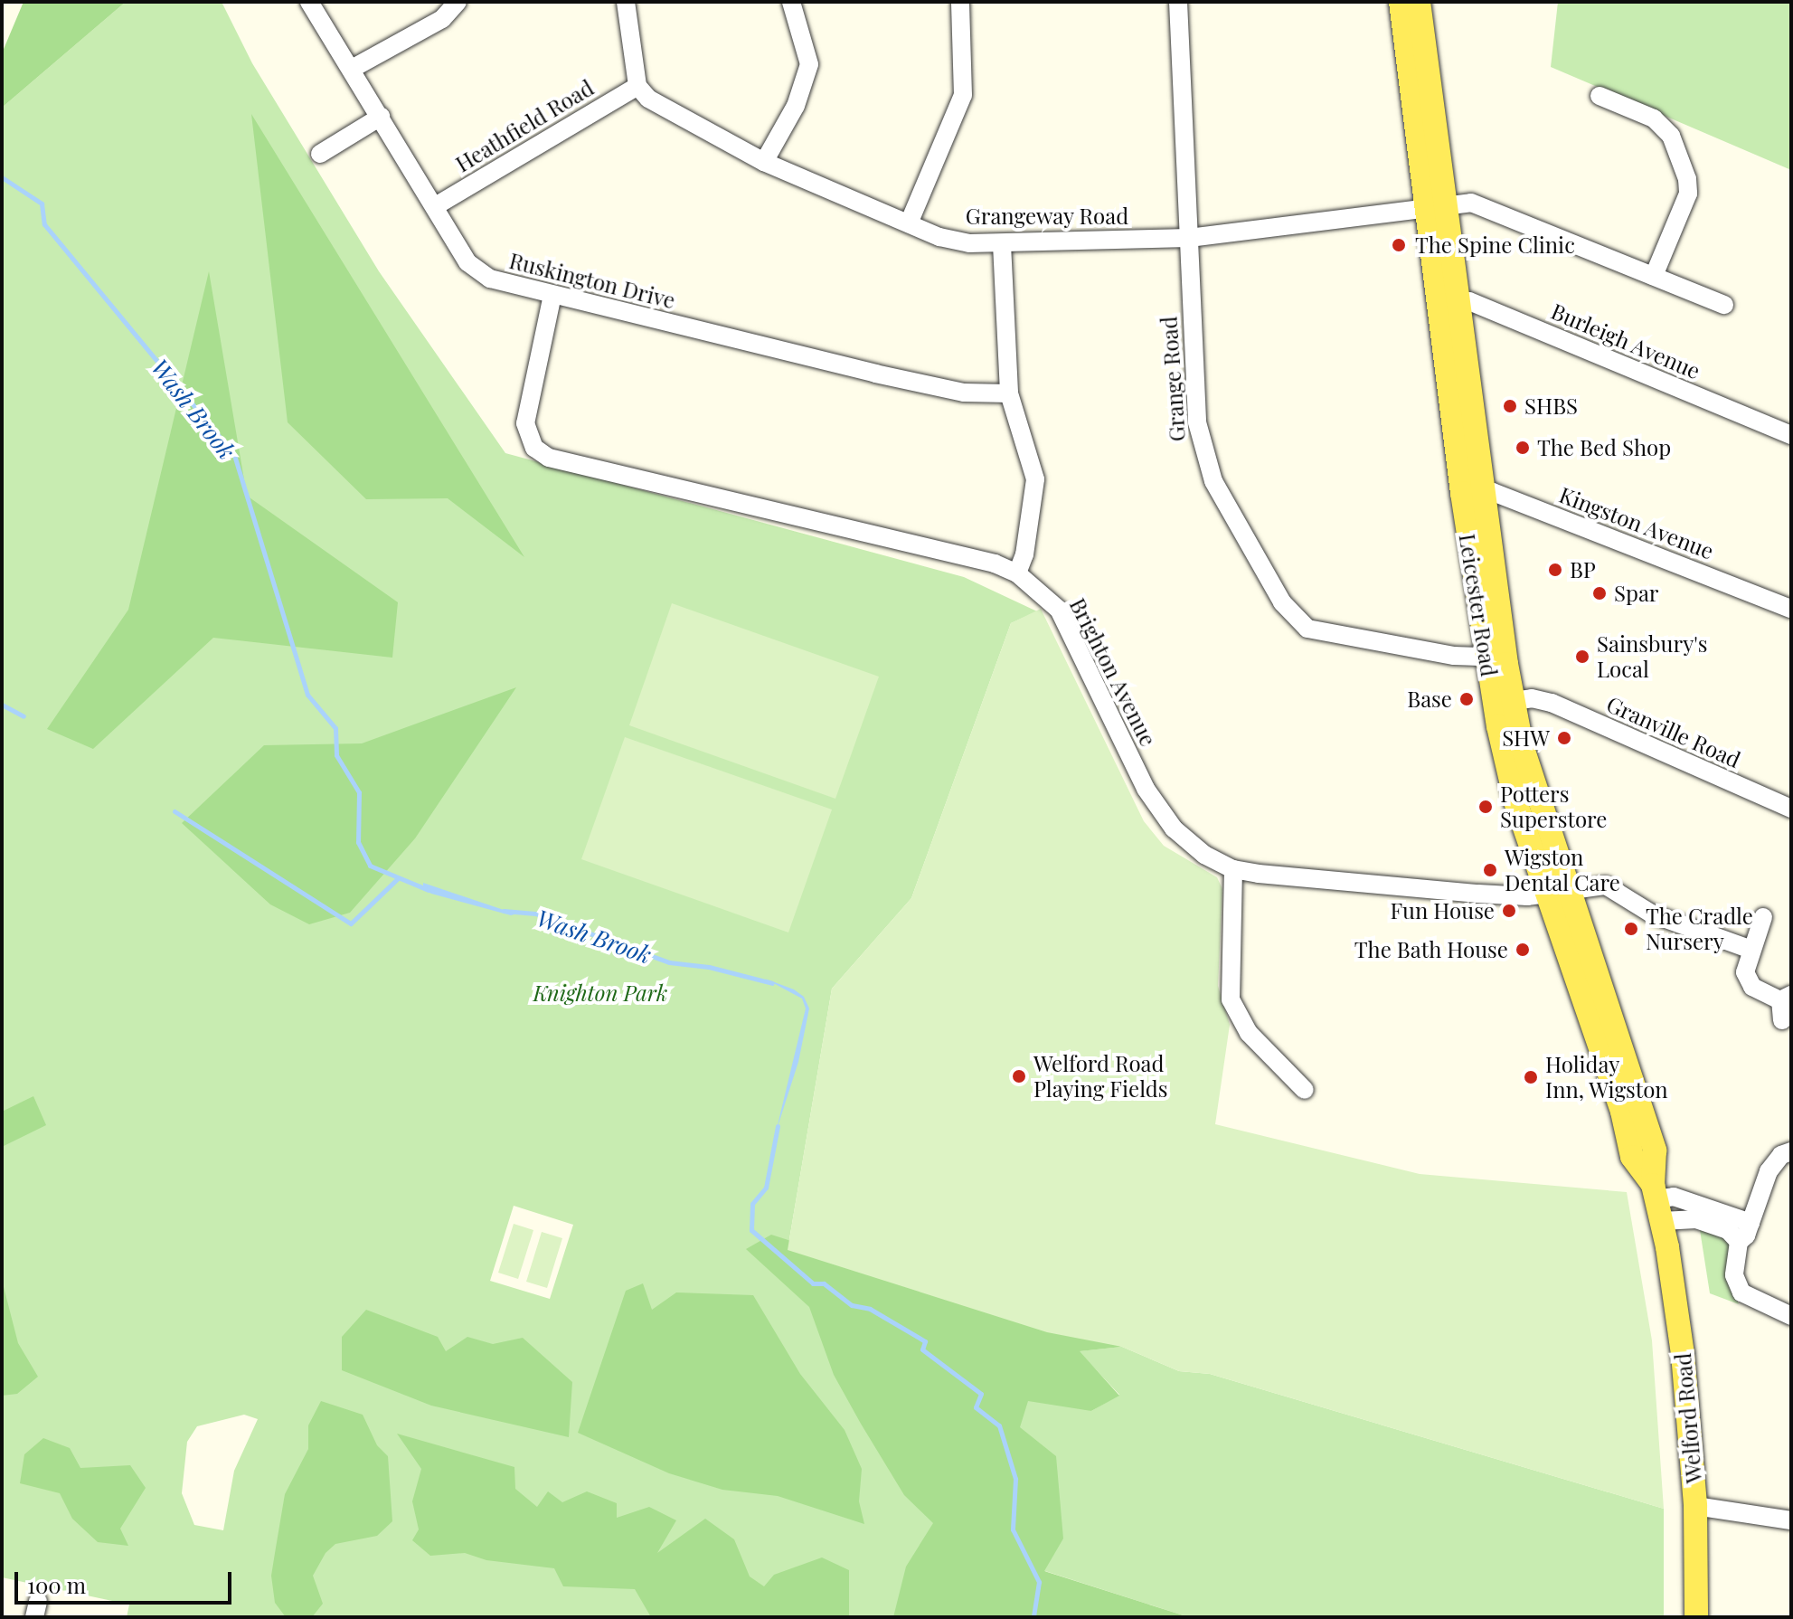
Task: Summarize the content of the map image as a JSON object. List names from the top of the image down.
{
  "streets": {
    "main road": ["Leicester Road", "Welford Road"],
    "street": [
      "Heathfield Road",
      "Grangeway Road",
      "Ruskington Drive",
      "Burleigh Avenue",
      "Grange Road",
      "Kingston Avenue",
      "Brighton Avenue",
      "Granville Road"
    ]
  },
  "crossings": [
    ["Heathfield Road", "Grangeway Road"],
    ["Heathfield Road", "Ruskington Drive"],
    ["Grangeway Road", "Grange Road"],
    ["Grangeway Road", "Leicester Road"],
    ["Ruskington Drive", "Brighton Avenue"],
    ["Burleigh Avenue", "Leicester Road"],
    ["Grange Road", "Leicester Road"],
    ["Kingston Avenue", "Leicester Road"],
    ["Leicester Road", "Brighton Avenue"],
    ["Leicester Road", "Granville Road"],
    ["Leicester Road", "Welford Road"]
  ],
  "water": ["Wash Brook"],
  "parks": ["Knighton Park"],
  "places": [
    "The Spine Clinic",
    "SHBS",
    "The Bed Shop",
    "BP",
    "Spar",
    "Sainsbury's Local",
    "Base",
    "SHW",
    "Potters Superstore",
    "Wigston Dental Care",
    "Fun House",
    "The Cradle Nursery",
    "The Bath House",
    "Welford Road Playing Fields",
    "Holiday Inn, Wigston"
  ],
  "scale_bar": "100 m"
}
